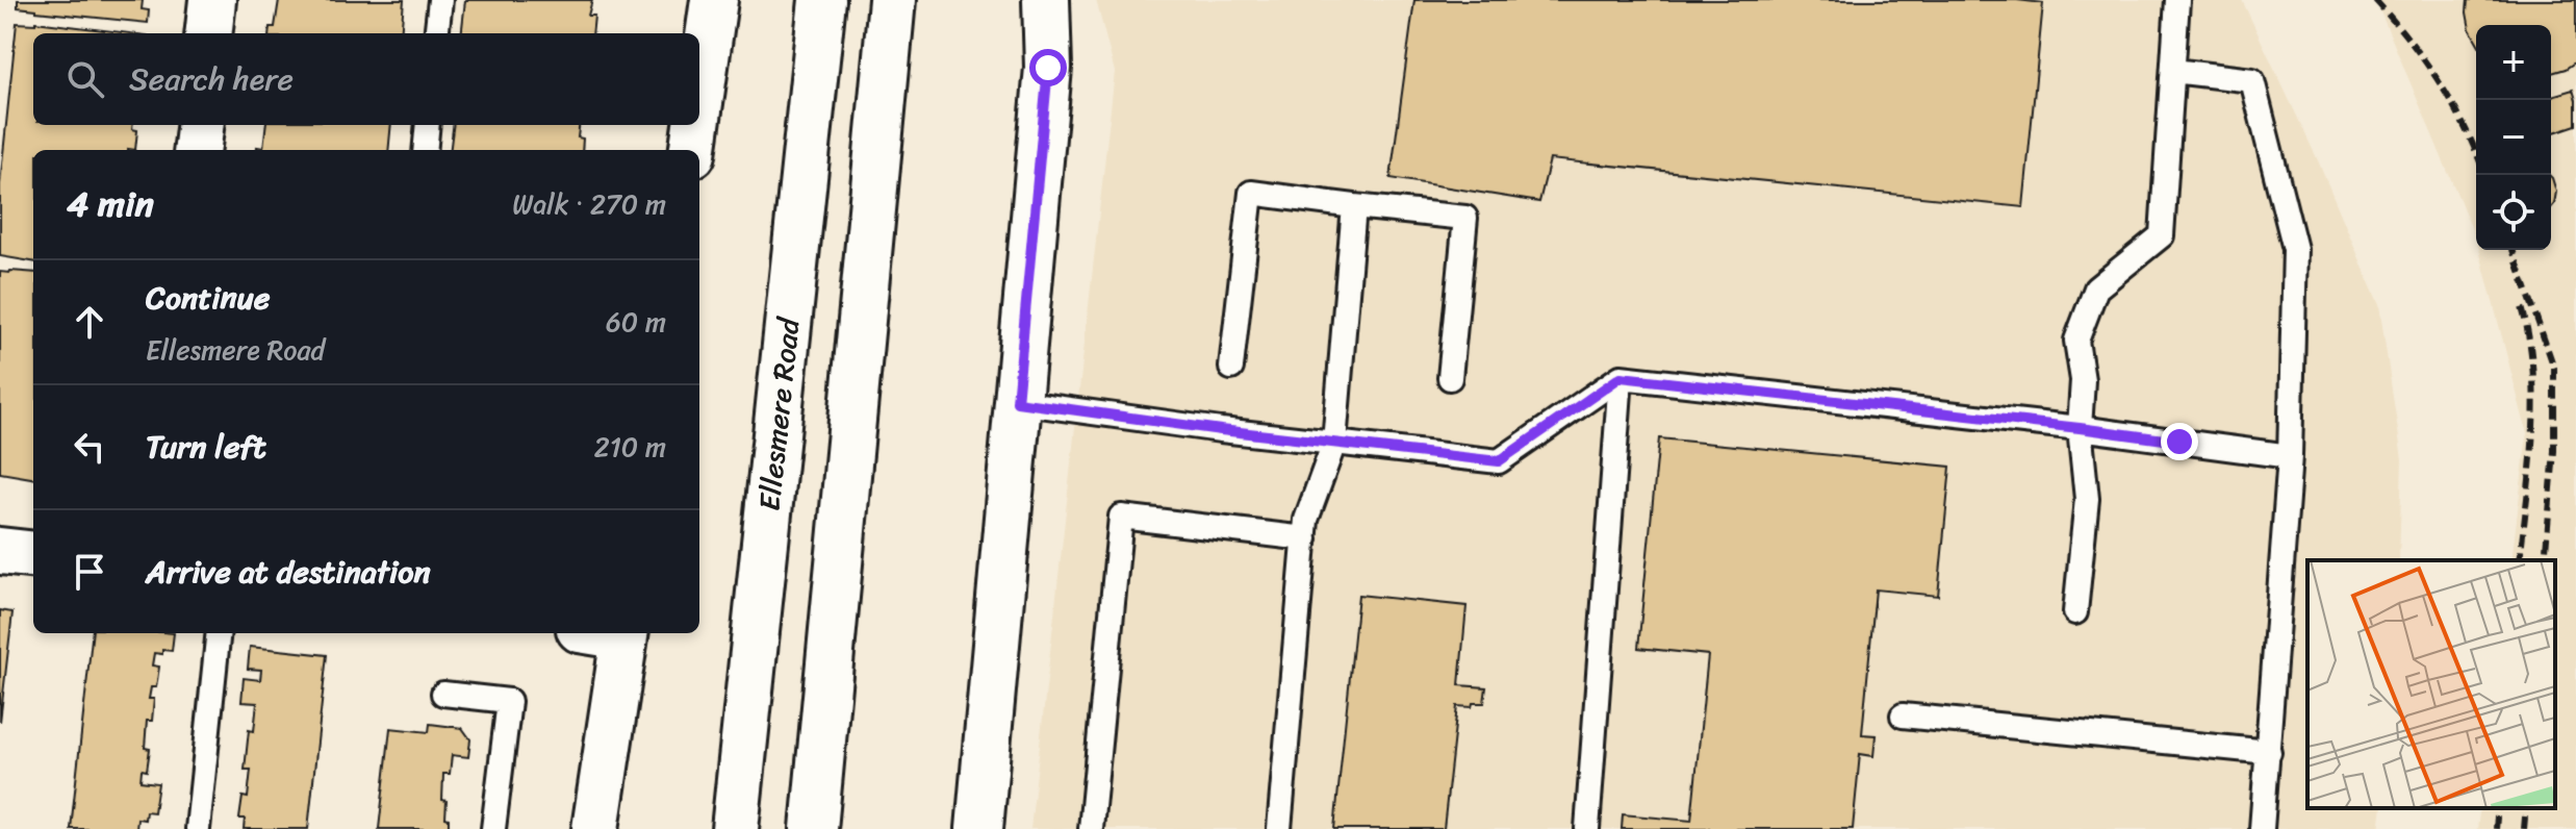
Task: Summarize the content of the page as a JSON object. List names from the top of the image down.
{
  "streets": {
    "main road": ["Ellesmere Road"]
  },
  "page": {
    "map_buttons": ["+", "−"],
    "search": "Search here",
    "heading": ["4 min", "Walk · 270 m"],
    "list": [
      ["Continue", "Ellesmere Road", "60 m"],
      ["Turn left", "210 m"],
      "Arrive at destination"
    ]
  }
}
